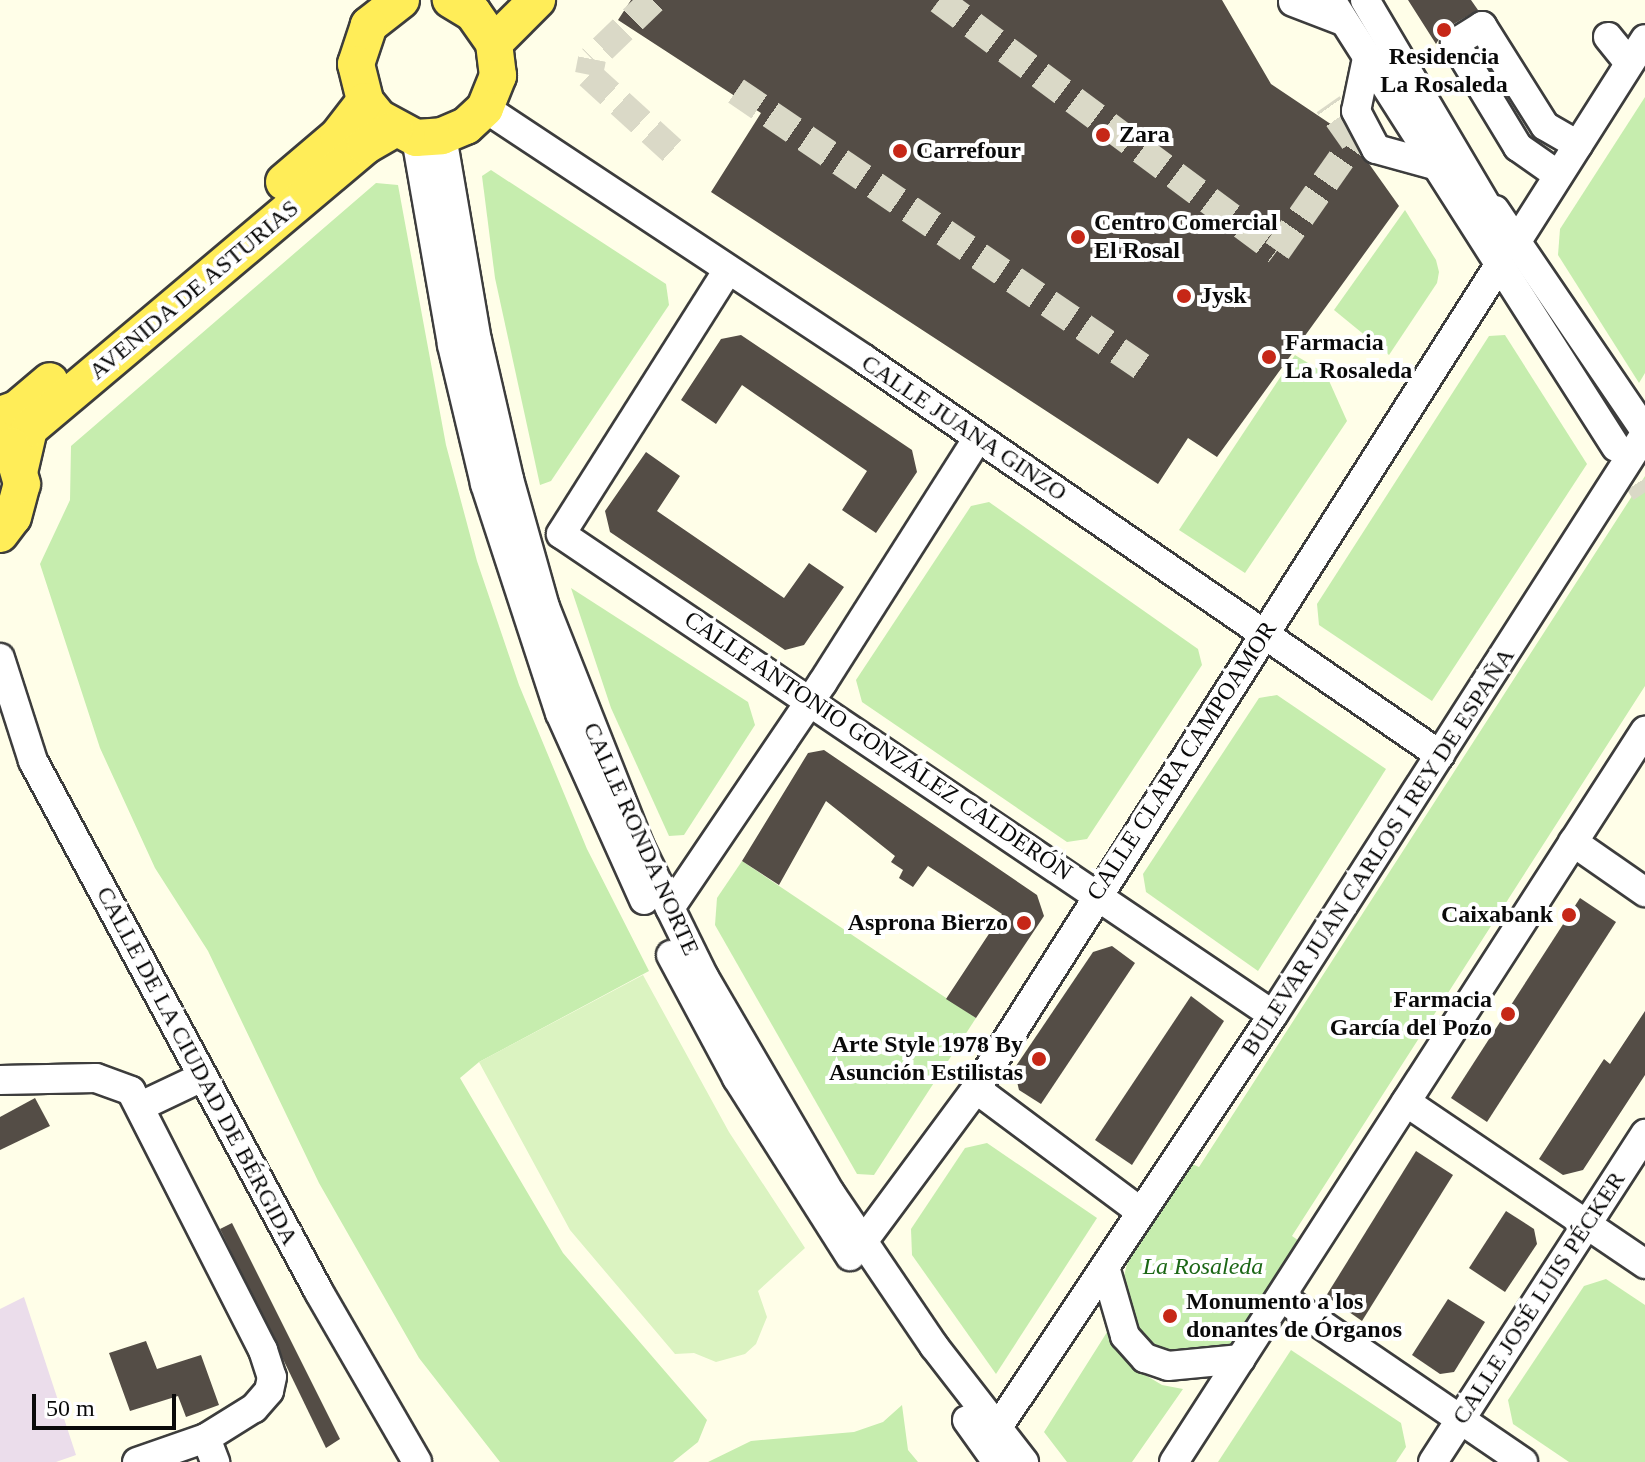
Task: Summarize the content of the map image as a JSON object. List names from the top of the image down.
{
  "streets": {
    "main road": ["AVENIDA DE ASTURIAS"],
    "street": [
      "CALLE JUANA GINZO",
      "CALLE ANTONIO GONZÁLEZ CALDERÓN",
      "CALLE CLARA CAMPOAMOR",
      "CALLE RONDA NORTE",
      "BULEVAR JUAN CARLOS I REY DE ESPAÑA",
      "CALLE DE LA CIUDAD DE BÉRGIDA",
      "CALLE JOSÉ LUIS PÉCKER"
    ]
  },
  "crossings": [
    ["AVENIDA DE ASTURIAS", "CALLE JUANA GINZO"],
    ["AVENIDA DE ASTURIAS", "CALLE RONDA NORTE"],
    ["CALLE JUANA GINZO", "CALLE CLARA CAMPOAMOR"],
    ["CALLE JUANA GINZO", "BULEVAR JUAN CARLOS I REY DE ESPAÑA"],
    ["CALLE ANTONIO GONZÁLEZ CALDERÓN", "CALLE CLARA CAMPOAMOR"],
    ["CALLE ANTONIO GONZÁLEZ CALDERÓN", "BULEVAR JUAN CARLOS I REY DE ESPAÑA"],
    ["CALLE CLARA CAMPOAMOR", "CALLE RONDA NORTE"],
    ["CALLE RONDA NORTE", "BULEVAR JUAN CARLOS I REY DE ESPAÑA"]
  ],
  "parks": ["La Rosaleda"],
  "places": [
    "Residencia La Rosaleda",
    "Zara",
    "Carrefour",
    "Centro Comercial El Rosal",
    "Jysk",
    "Farmacia La Rosaleda",
    "Caixabank",
    "Asprona Bierzo",
    "Farmacia García del Pozo",
    "Arte Style 1978 By Asunción Estilistas",
    "Monumento a los donantes de Órganos"
  ],
  "scale_bar": "50 m"
}
